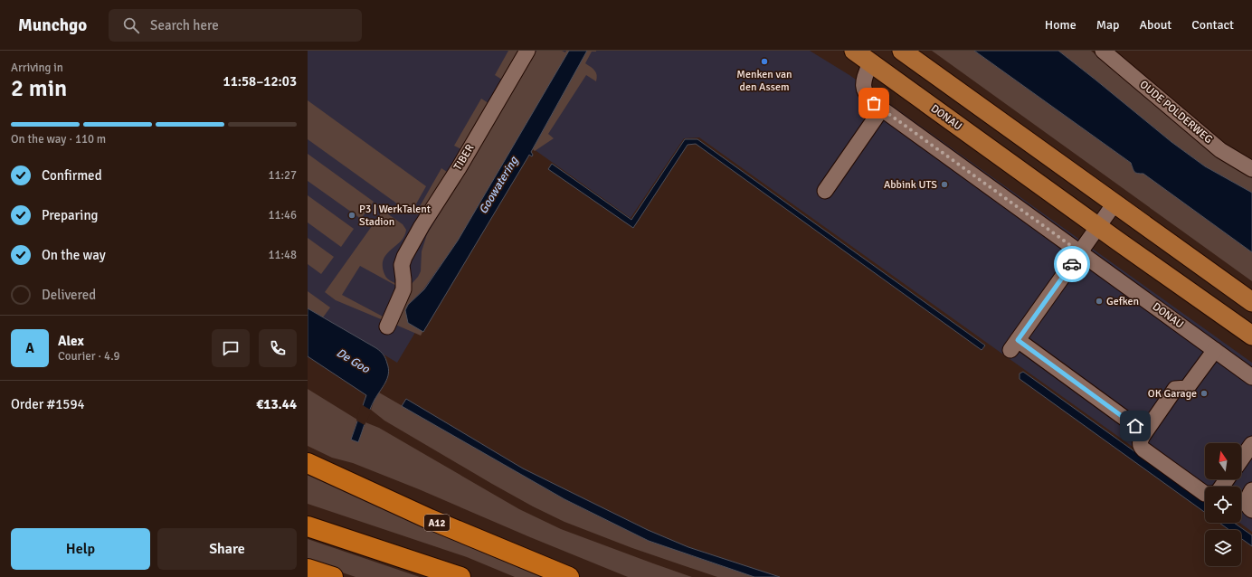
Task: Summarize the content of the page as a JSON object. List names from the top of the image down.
{
  "streets": {
    "highway": ["A12"],
    "main road": ["DONAU"],
    "street": ["OUDE POLDERWEG", "TIBER"]
  },
  "water": ["Goowatering", "De Goo"],
  "places": [
    "Menken van den Assem",
    "Abbink UTS",
    "P3 | WerkTalent Stadion",
    "Gefken",
    "OK Garage"
  ],
  "north": "top",
  "page": {
    "header": "Munchgo",
    "search": "Search here",
    "nav": [
      "Home",
      "Map",
      "About",
      "Contact"
    ],
    "heading": ["2 min", "Arriving in", "11:58–12:03"],
    "panel": [
      "Alex",
      "Courier · 4.9",
      "Order #1594",
      "€13.44"
    ],
    "bar": "On the way · 110 m",
    "list": [
      ["Confirmed", "11:27"],
      ["Preparing", "11:46"],
      ["On the way", "11:48"],
      "Delivered"
    ],
    "round": "A",
    "buttons": ["Help", "Share"]
  }
}
